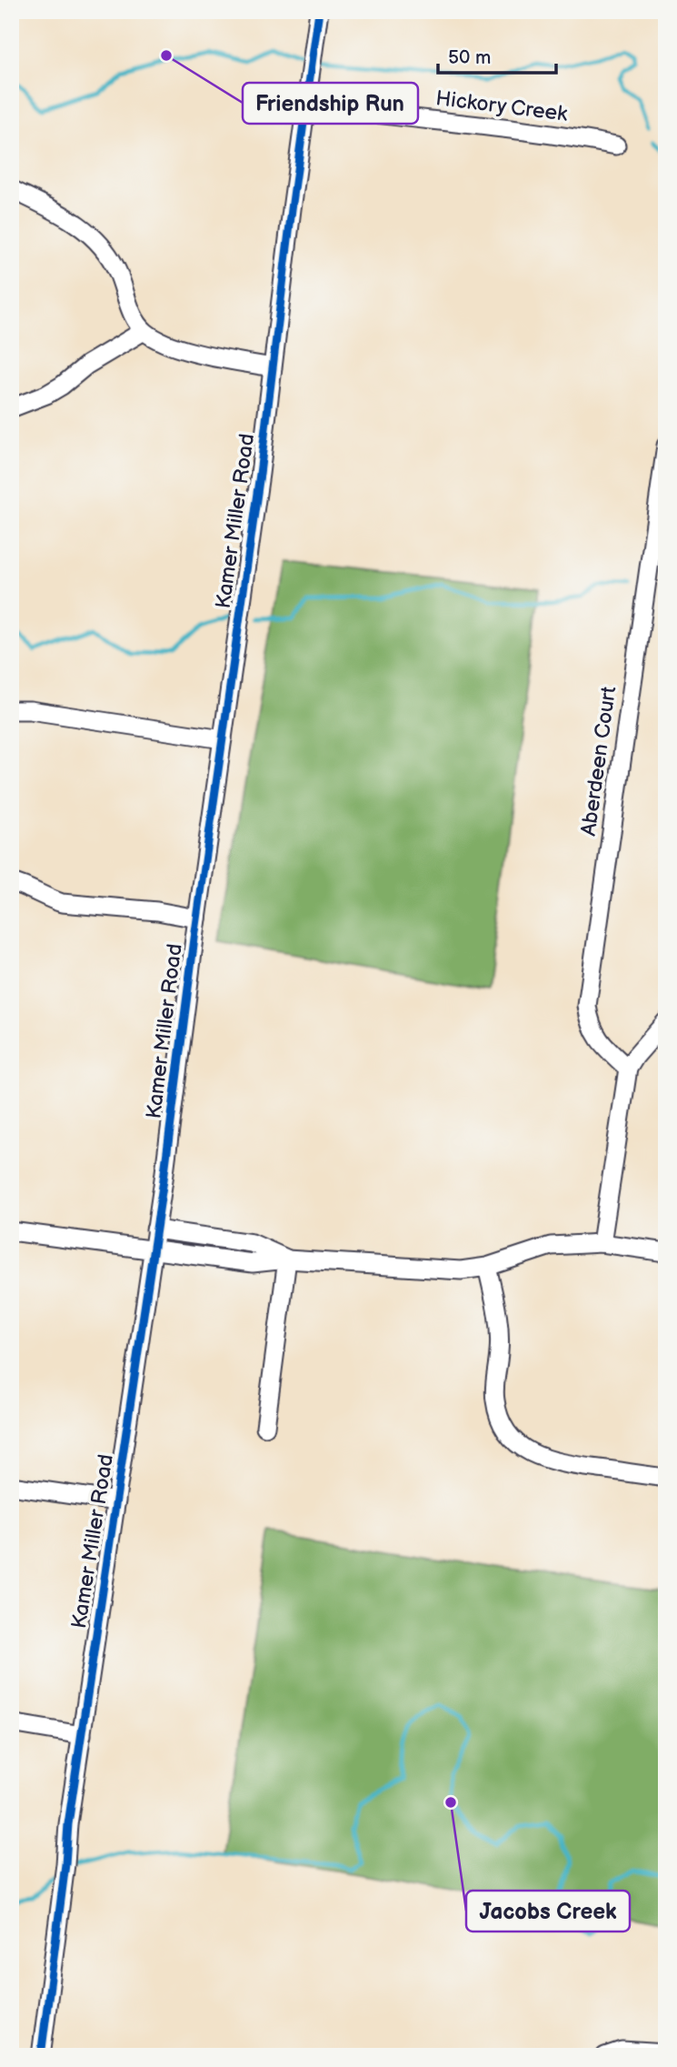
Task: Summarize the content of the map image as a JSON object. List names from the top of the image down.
{
  "streets": {
    "street": ["Hickory Creek", "Kamer Miller Road", "Aberdeen Court"]
  },
  "crossings": [
    ["Hickory Creek", "Kamer Miller Road"]
  ],
  "places": ["Friendship Run", "Jacobs Creek"],
  "scale_bar": "50 m"
}
